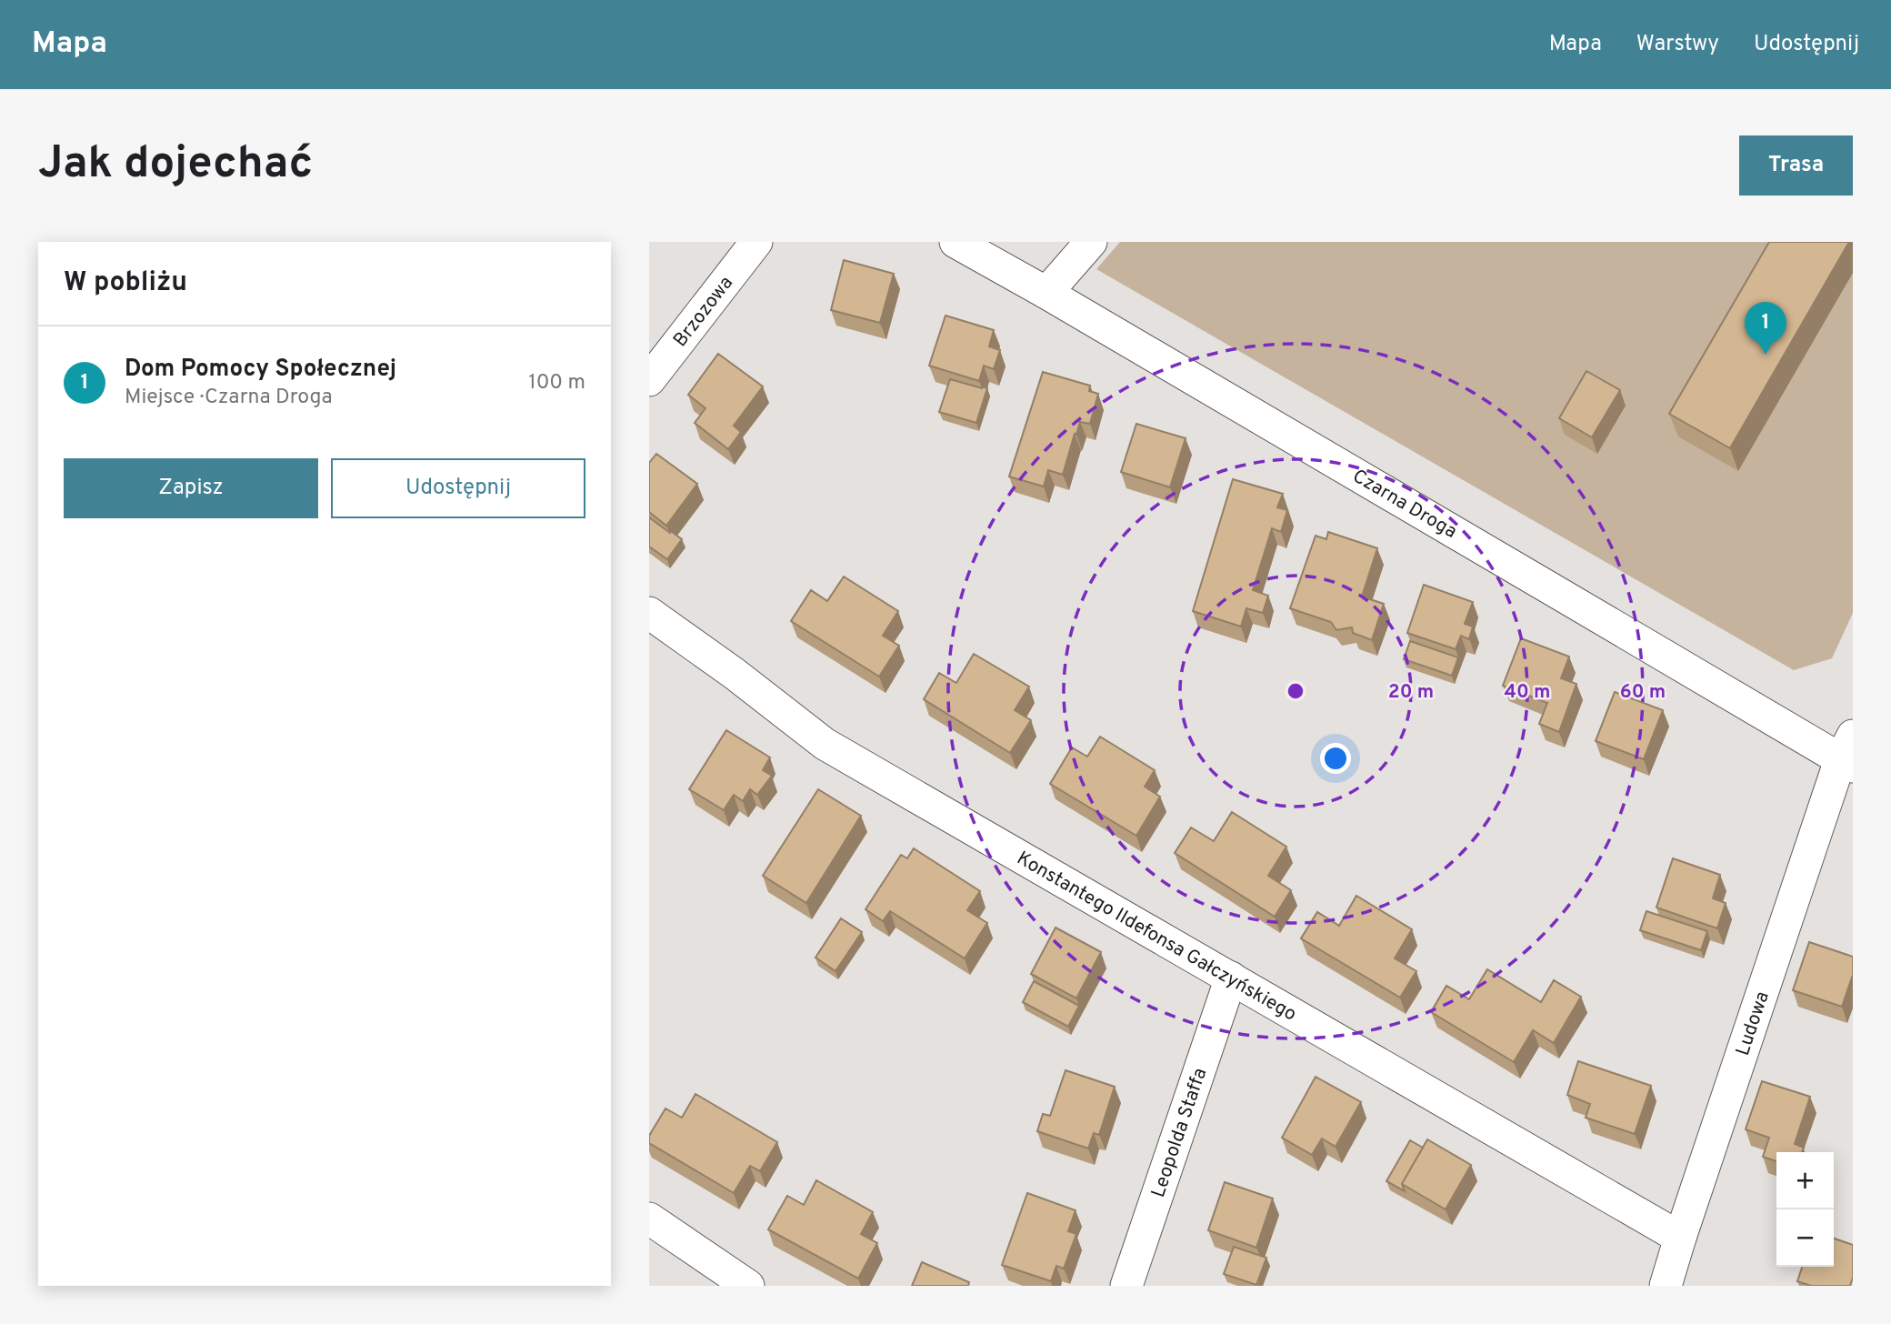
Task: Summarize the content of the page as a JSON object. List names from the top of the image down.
{
  "streets": {
    "street": [
      "Brzozowa",
      "Czarna Droga",
      "Konstantego Ildefonsa Gałczyńskiego",
      "Ludowa",
      "Leopolda Staffa"
    ]
  },
  "crossings": [
    ["Czarna Droga", "Ludowa"],
    ["Konstantego Ildefonsa Gałczyńskiego", "Ludowa"],
    ["Konstantego Ildefonsa Gałczyńskiego", "Leopolda Staffa"]
  ],
  "page": {
    "header": "Mapa",
    "nav": ["Mapa", "Warstwy", "Udostępnij"],
    "buttons": [
      "Trasa",
      ["Zapisz", "Udostępnij"]
    ],
    "title": "Jak dojechać",
    "heading": "W pobliżu",
    "pins": "1",
    "list": [
      {
        "mark": "1",
        "name": "Dom Pomocy Społecznej",
        "note": "Miejsce · Czarna Droga",
        "value": "100 m"
      }
    ],
    "map_buttons": ["+", "−"]
  },
  "rings": ["20 m", "40 m", "60 m"]
}
